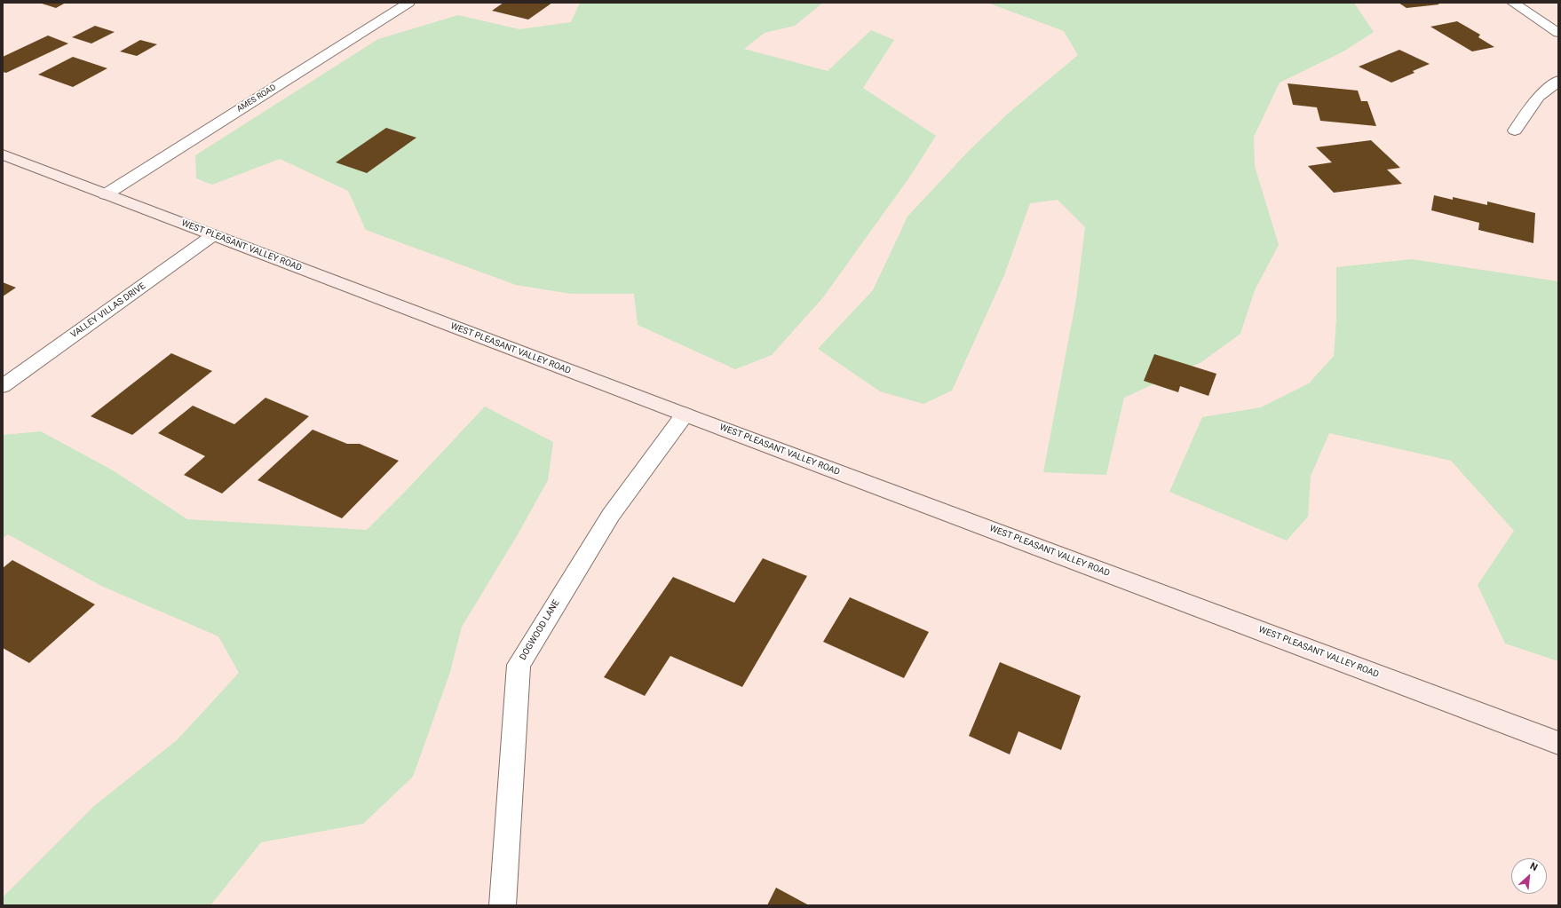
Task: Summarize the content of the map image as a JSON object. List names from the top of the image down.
{
  "streets": {
    "main road": ["WEST PLEASANT VALLEY ROAD"],
    "street": ["AMES ROAD", "VALLEY VILLAS DRIVE", "DOGWOOD LANE"]
  },
  "crossings": [
    ["AMES ROAD", "WEST PLEASANT VALLEY ROAD"],
    ["WEST PLEASANT VALLEY ROAD", "VALLEY VILLAS DRIVE"],
    ["WEST PLEASANT VALLEY ROAD", "DOGWOOD LANE"]
  ],
  "north": "top right"
}
